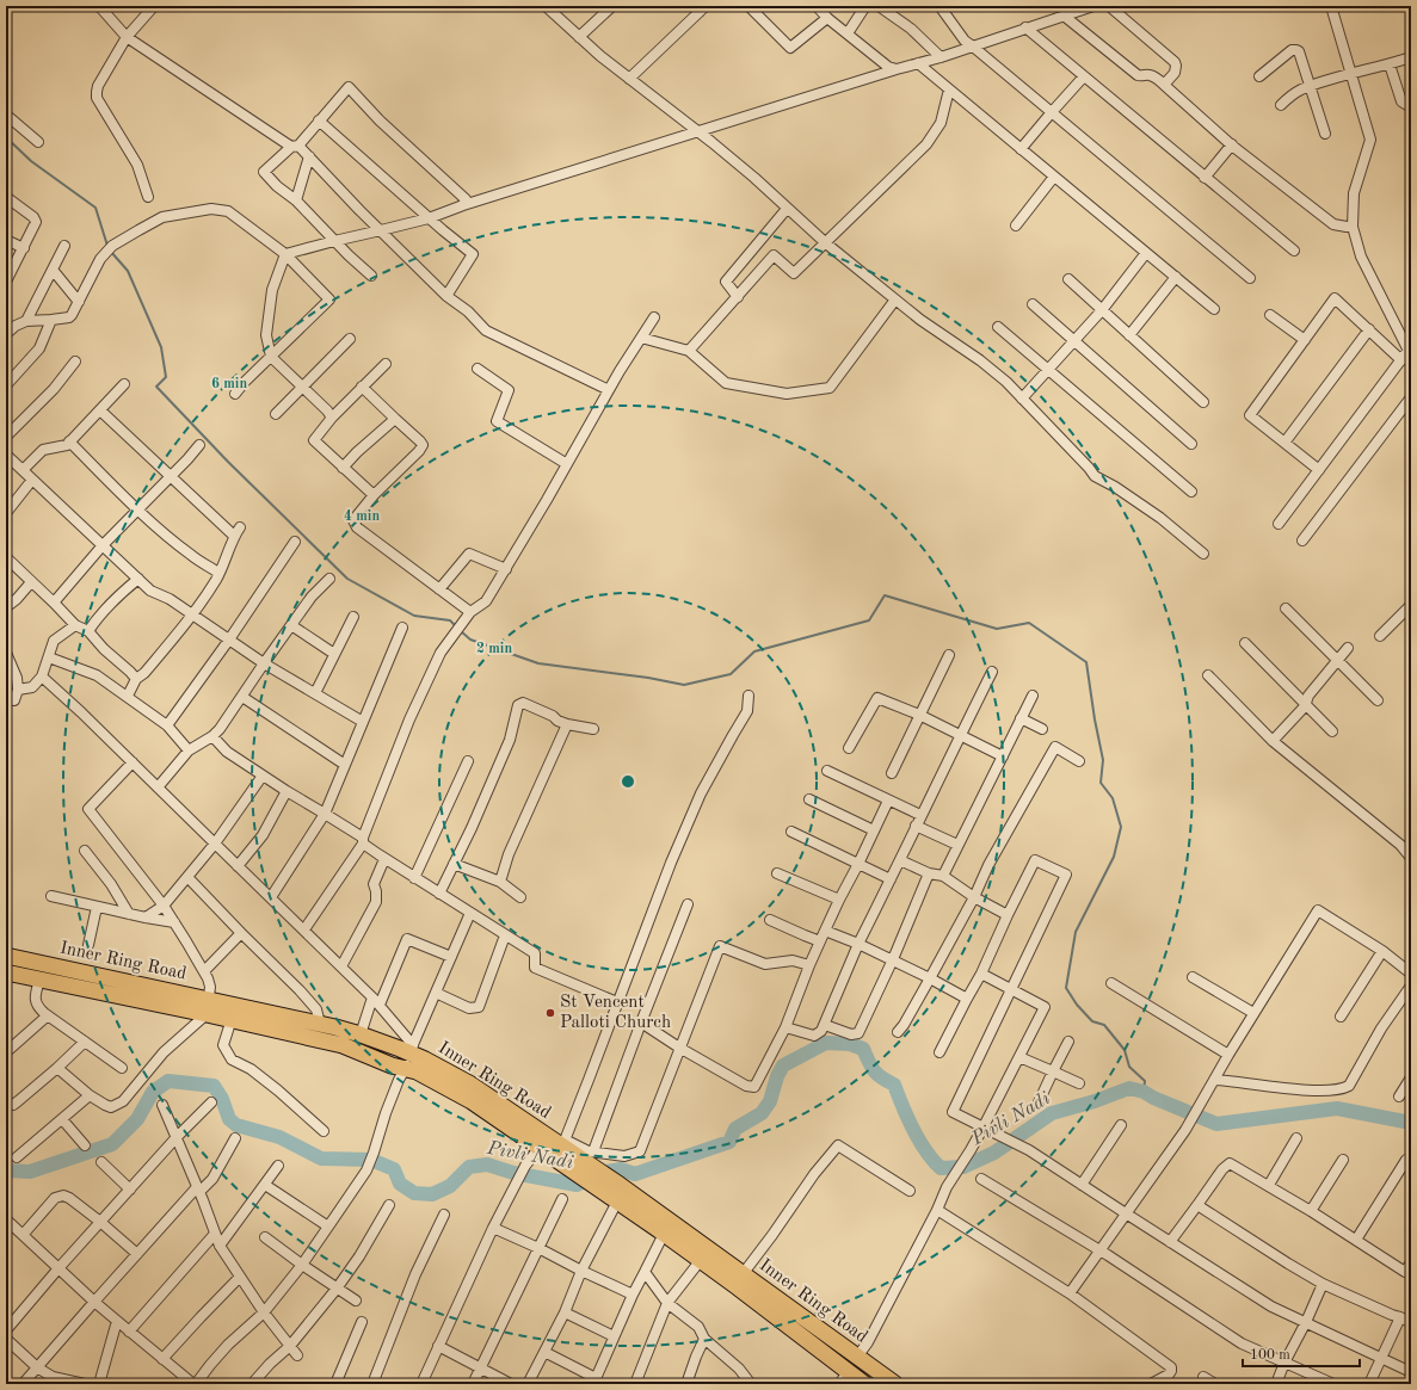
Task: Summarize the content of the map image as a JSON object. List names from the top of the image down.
{
  "streets": {
    "highway": ["Inner Ring Road"]
  },
  "water": ["Pivli Nadi"],
  "places": ["St Vencent Palloti Church"],
  "scale_bar": "100 m",
  "rings": ["6 min", "4 min", "2 min"]
}
